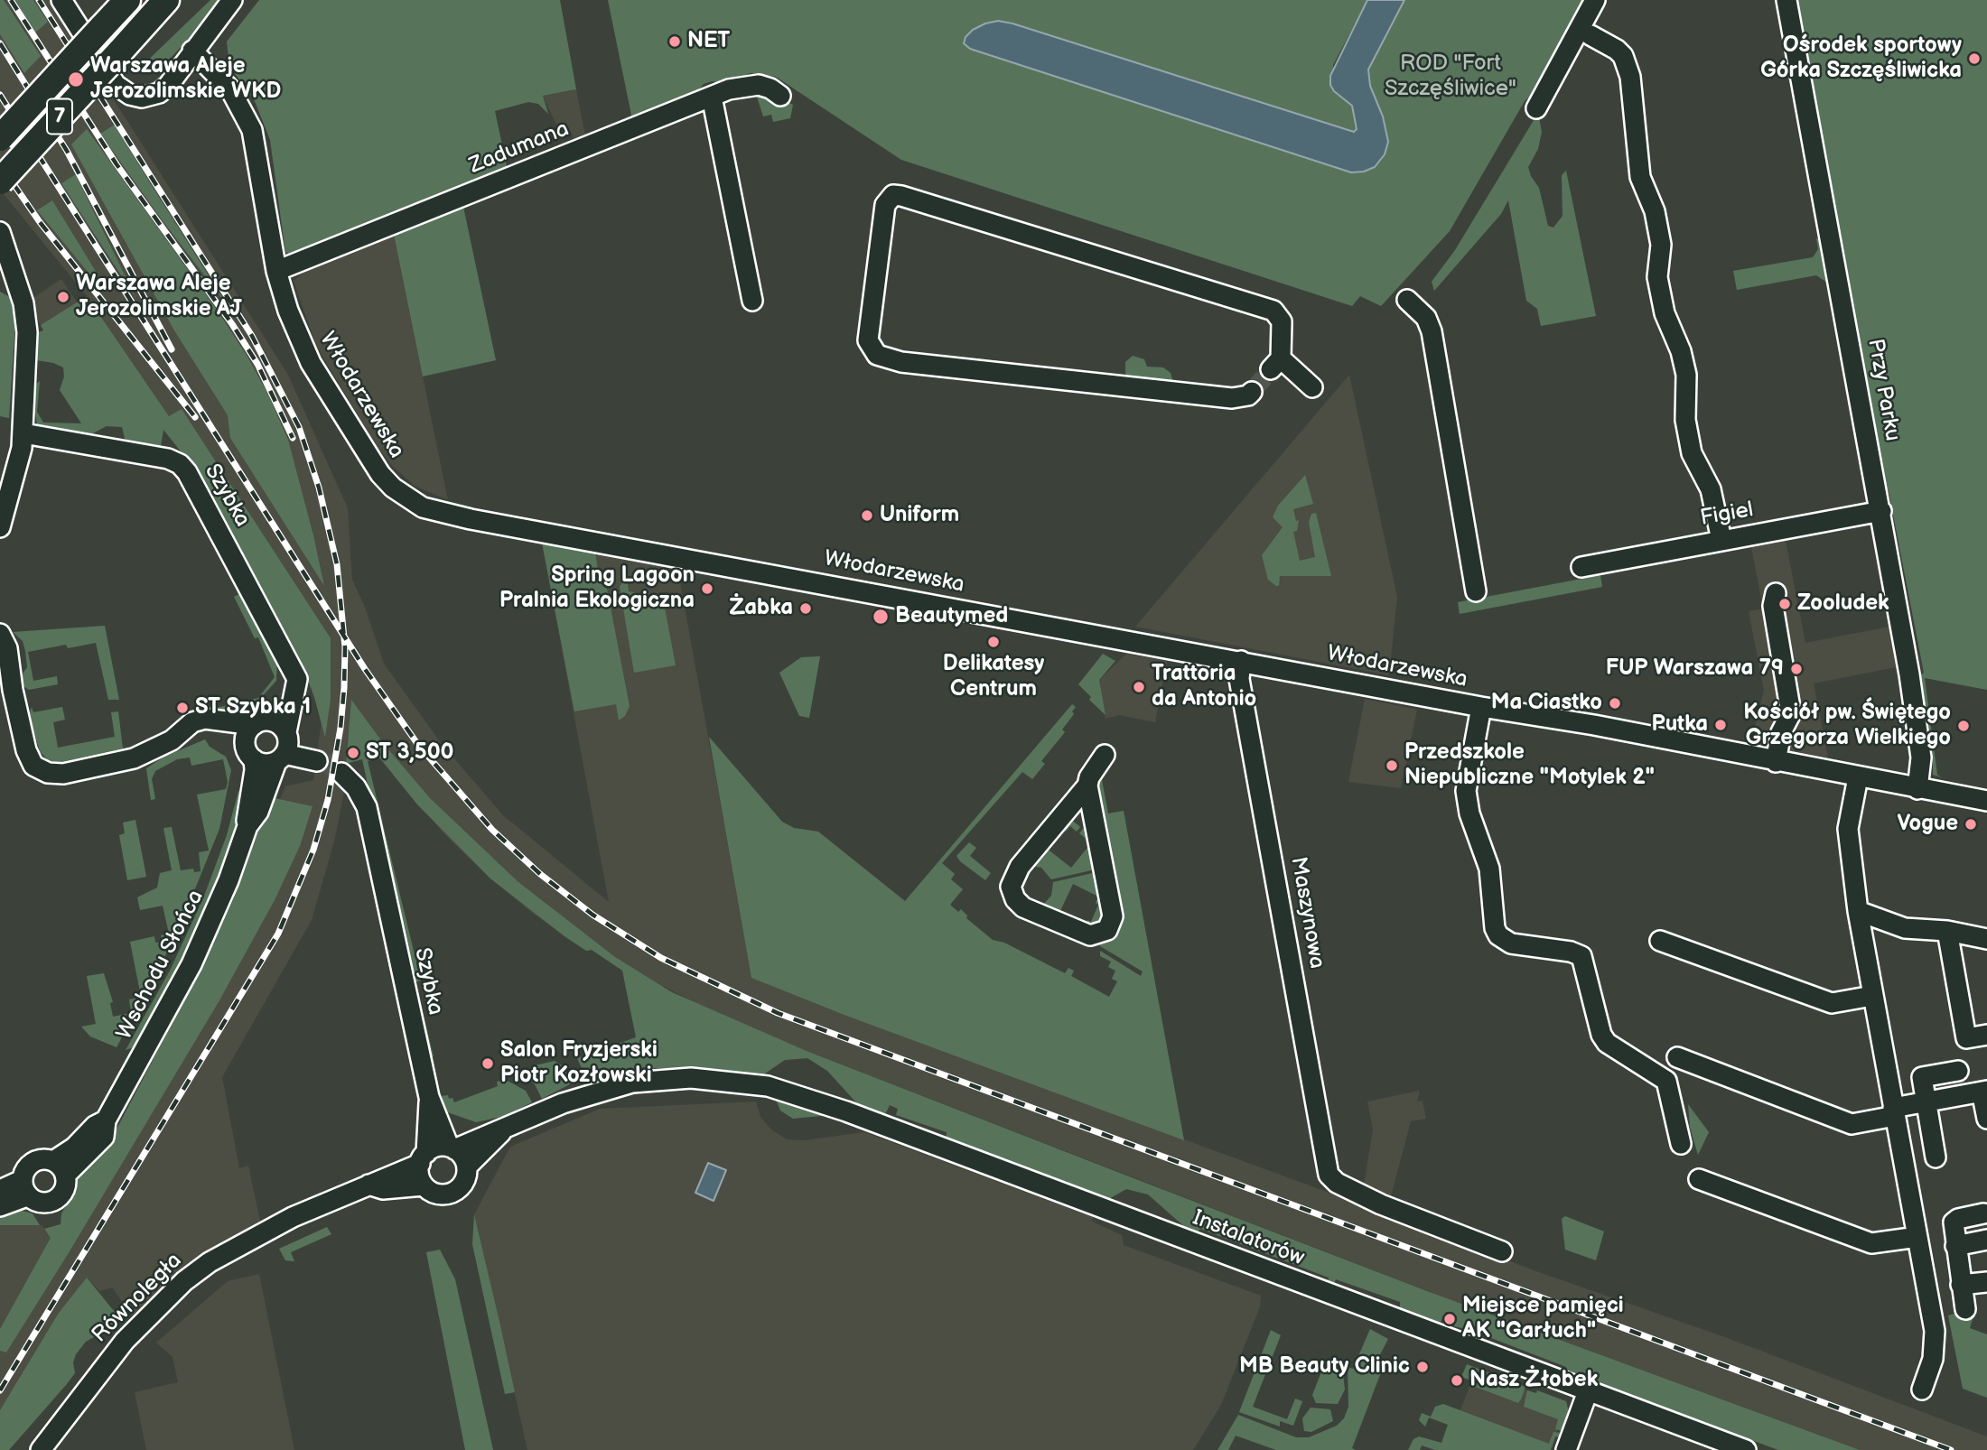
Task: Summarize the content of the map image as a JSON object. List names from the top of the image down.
{
  "streets": {
    "main road": ["7"],
    "street": [
      "Zadumana",
      "Przy Parku",
      "Włodarzewska",
      "Szybka",
      "Figiel",
      "Maszynowa",
      "Wschodu Słońca",
      "Instalatorów",
      "Równoległa"
    ]
  },
  "crossings": [
    ["Zadumana", "Włodarzewska"],
    ["Przy Parku", "Włodarzewska"],
    ["Przy Parku", "Figiel"],
    ["Włodarzewska", "Maszynowa"],
    ["Szybka", "Wschodu Słońca"],
    ["Szybka", "Równoległa"]
  ],
  "parks": ["ROD \"Fort Szczęśliwice\""],
  "places": [
    "NET",
    "Ośrodek sportowy Górka Szczęśliwicka",
    "Warszawa Aleje Jerozolimskie WKD",
    "Warszawa Aleje Jerozolimskie AJ",
    "Uniform",
    "Spring Lagoon Pralnia Ekologiczna",
    "Zooludek",
    "Żabka",
    "Beautymed",
    "Delikatesy Centrum",
    "FUP Warszawa 79",
    "Trattoria da Antonio",
    "Ma Ciastko",
    "ST Szybka 1",
    "Putka",
    "Kościół pw. Świętego Grzegorza Wielkiego",
    "ST 3,500",
    "Przedszkole Niepubliczne \"Motylek 2\"",
    "Vogue",
    "Salon Fryzjerski Piotr Kozłowski",
    "Miejsce pamięci AK \"Garłuch\"",
    "MB Beauty Clinic",
    "Nasz Żłobek"
  ]
}
